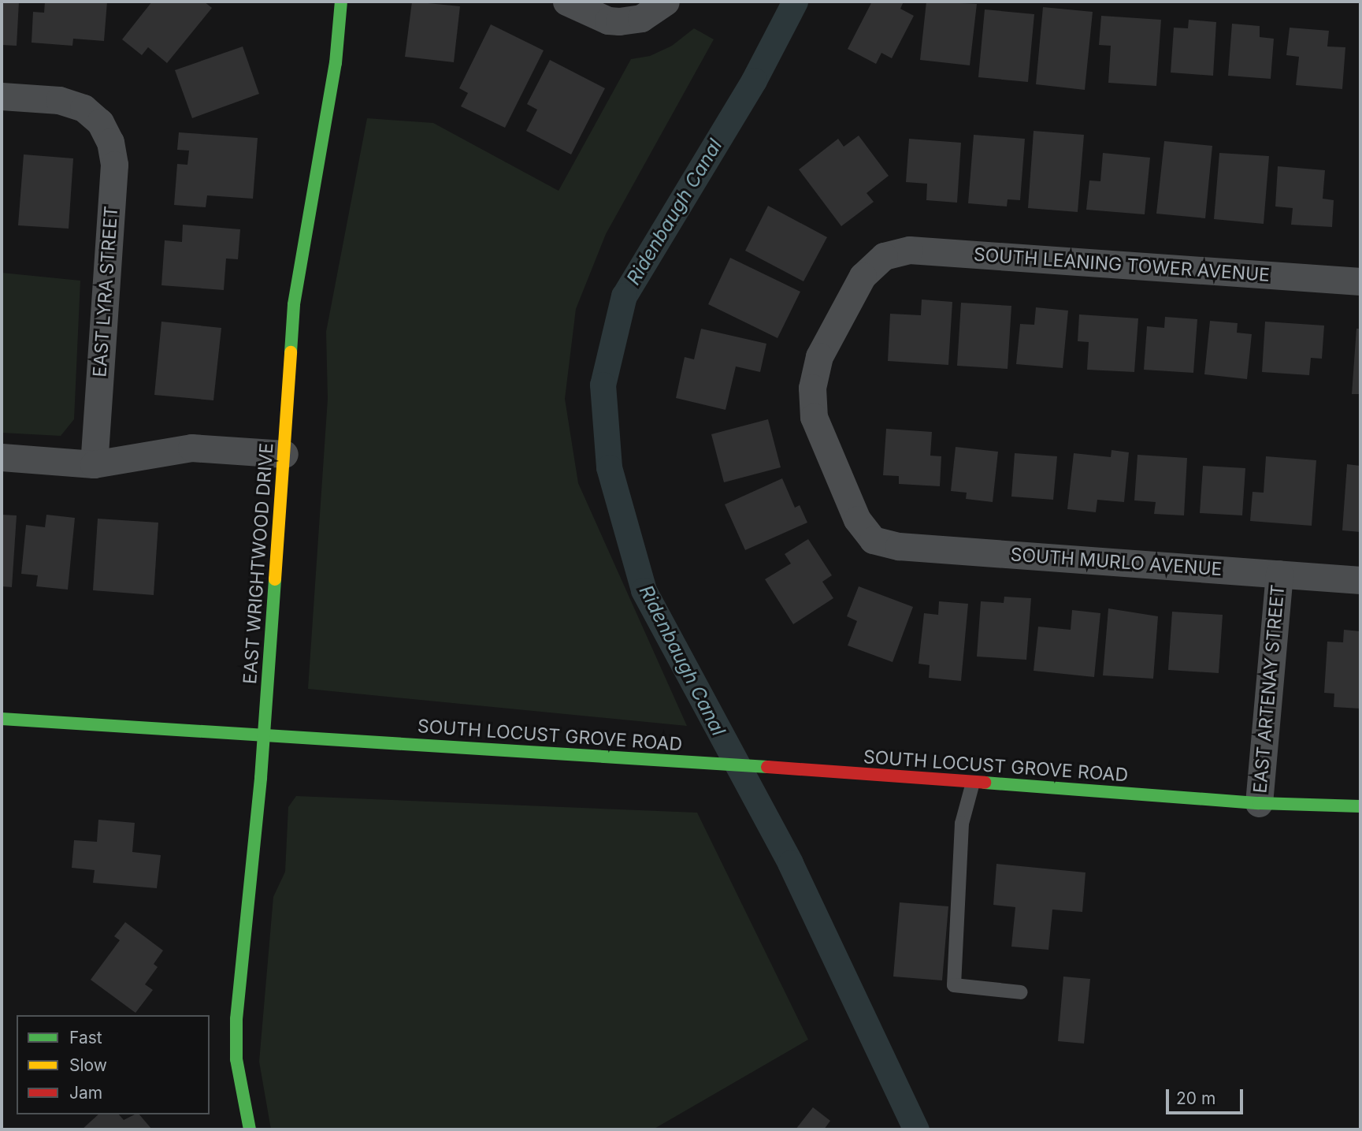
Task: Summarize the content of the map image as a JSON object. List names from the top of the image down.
{
  "streets": {
    "main road": ["EAST WRIGHTWOOD DRIVE", "SOUTH LOCUST GROVE ROAD"],
    "street": [
      "SOUTH LEANING TOWER AVENUE",
      "EAST LYRA STREET",
      "SOUTH MURLO AVENUE",
      "EAST ARTENAY STREET"
    ]
  },
  "crossings": [
    ["SOUTH LEANING TOWER AVENUE", "SOUTH MURLO AVENUE"],
    ["SOUTH MURLO AVENUE", "EAST ARTENAY STREET"],
    ["EAST WRIGHTWOOD DRIVE", "SOUTH LOCUST GROVE ROAD"],
    ["EAST ARTENAY STREET", "SOUTH LOCUST GROVE ROAD"]
  ],
  "water": ["Ridenbaugh Canal"],
  "legend": ["Fast", "Slow", "Jam"],
  "scale_bar": "20 m"
}
